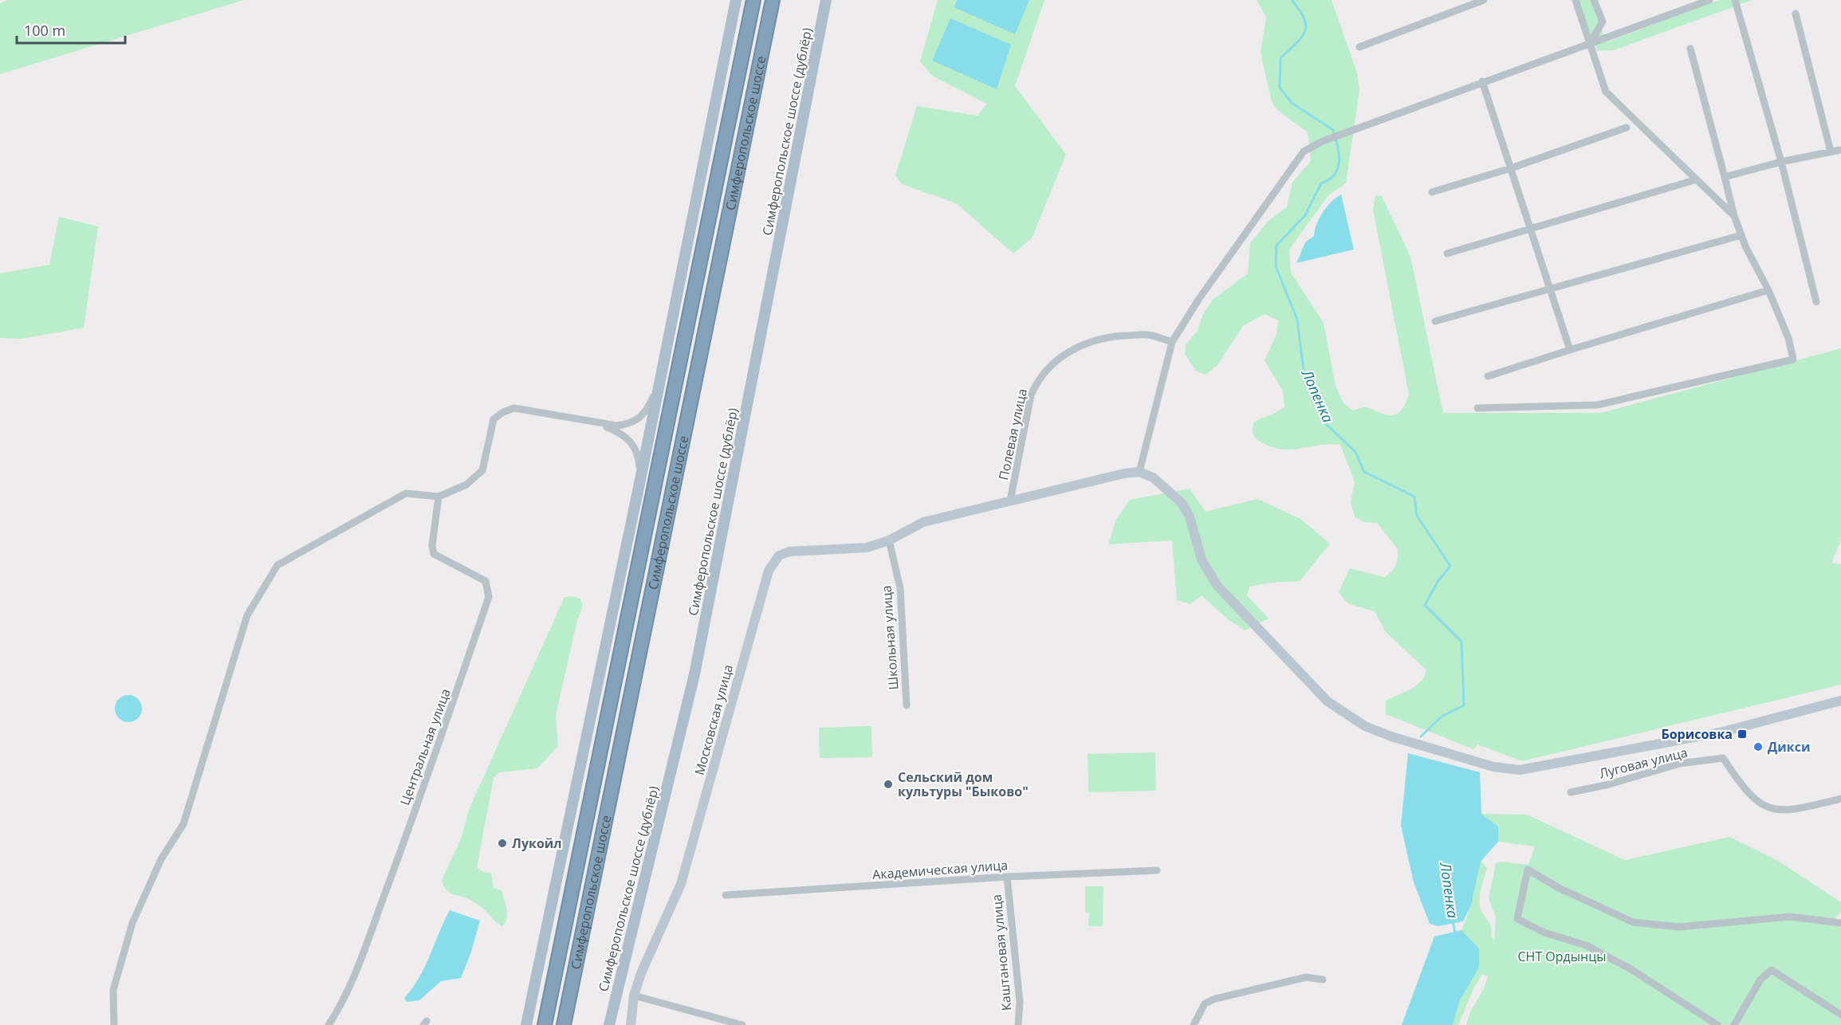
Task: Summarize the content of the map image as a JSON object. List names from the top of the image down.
{
  "streets": {
    "highway": ["Симферопольское шоссе"],
    "main road": ["Симферопольское шоссе (дублёр)"],
    "street": [
      "Полевая улица",
      "Школьная улица",
      "Московская улица",
      "Центральная улица",
      "Луговая улица",
      "Академическая улица",
      "Каштановая улица"
    ]
  },
  "crossings": [
    ["Полевая улица", "Московская улица"],
    ["Школьная улица", "Московская улица"],
    ["Академическая улица", "Каштановая улица"]
  ],
  "water": ["Лопенка"],
  "parks": ["СНТ Ордынцы"],
  "places": {
    "transit": ["Борисовка"],
    "other": ["Дикси", "Сельский дом культуры \"Быково\"", "Лукойл"]
  },
  "scale_bar": "100 m"
}
